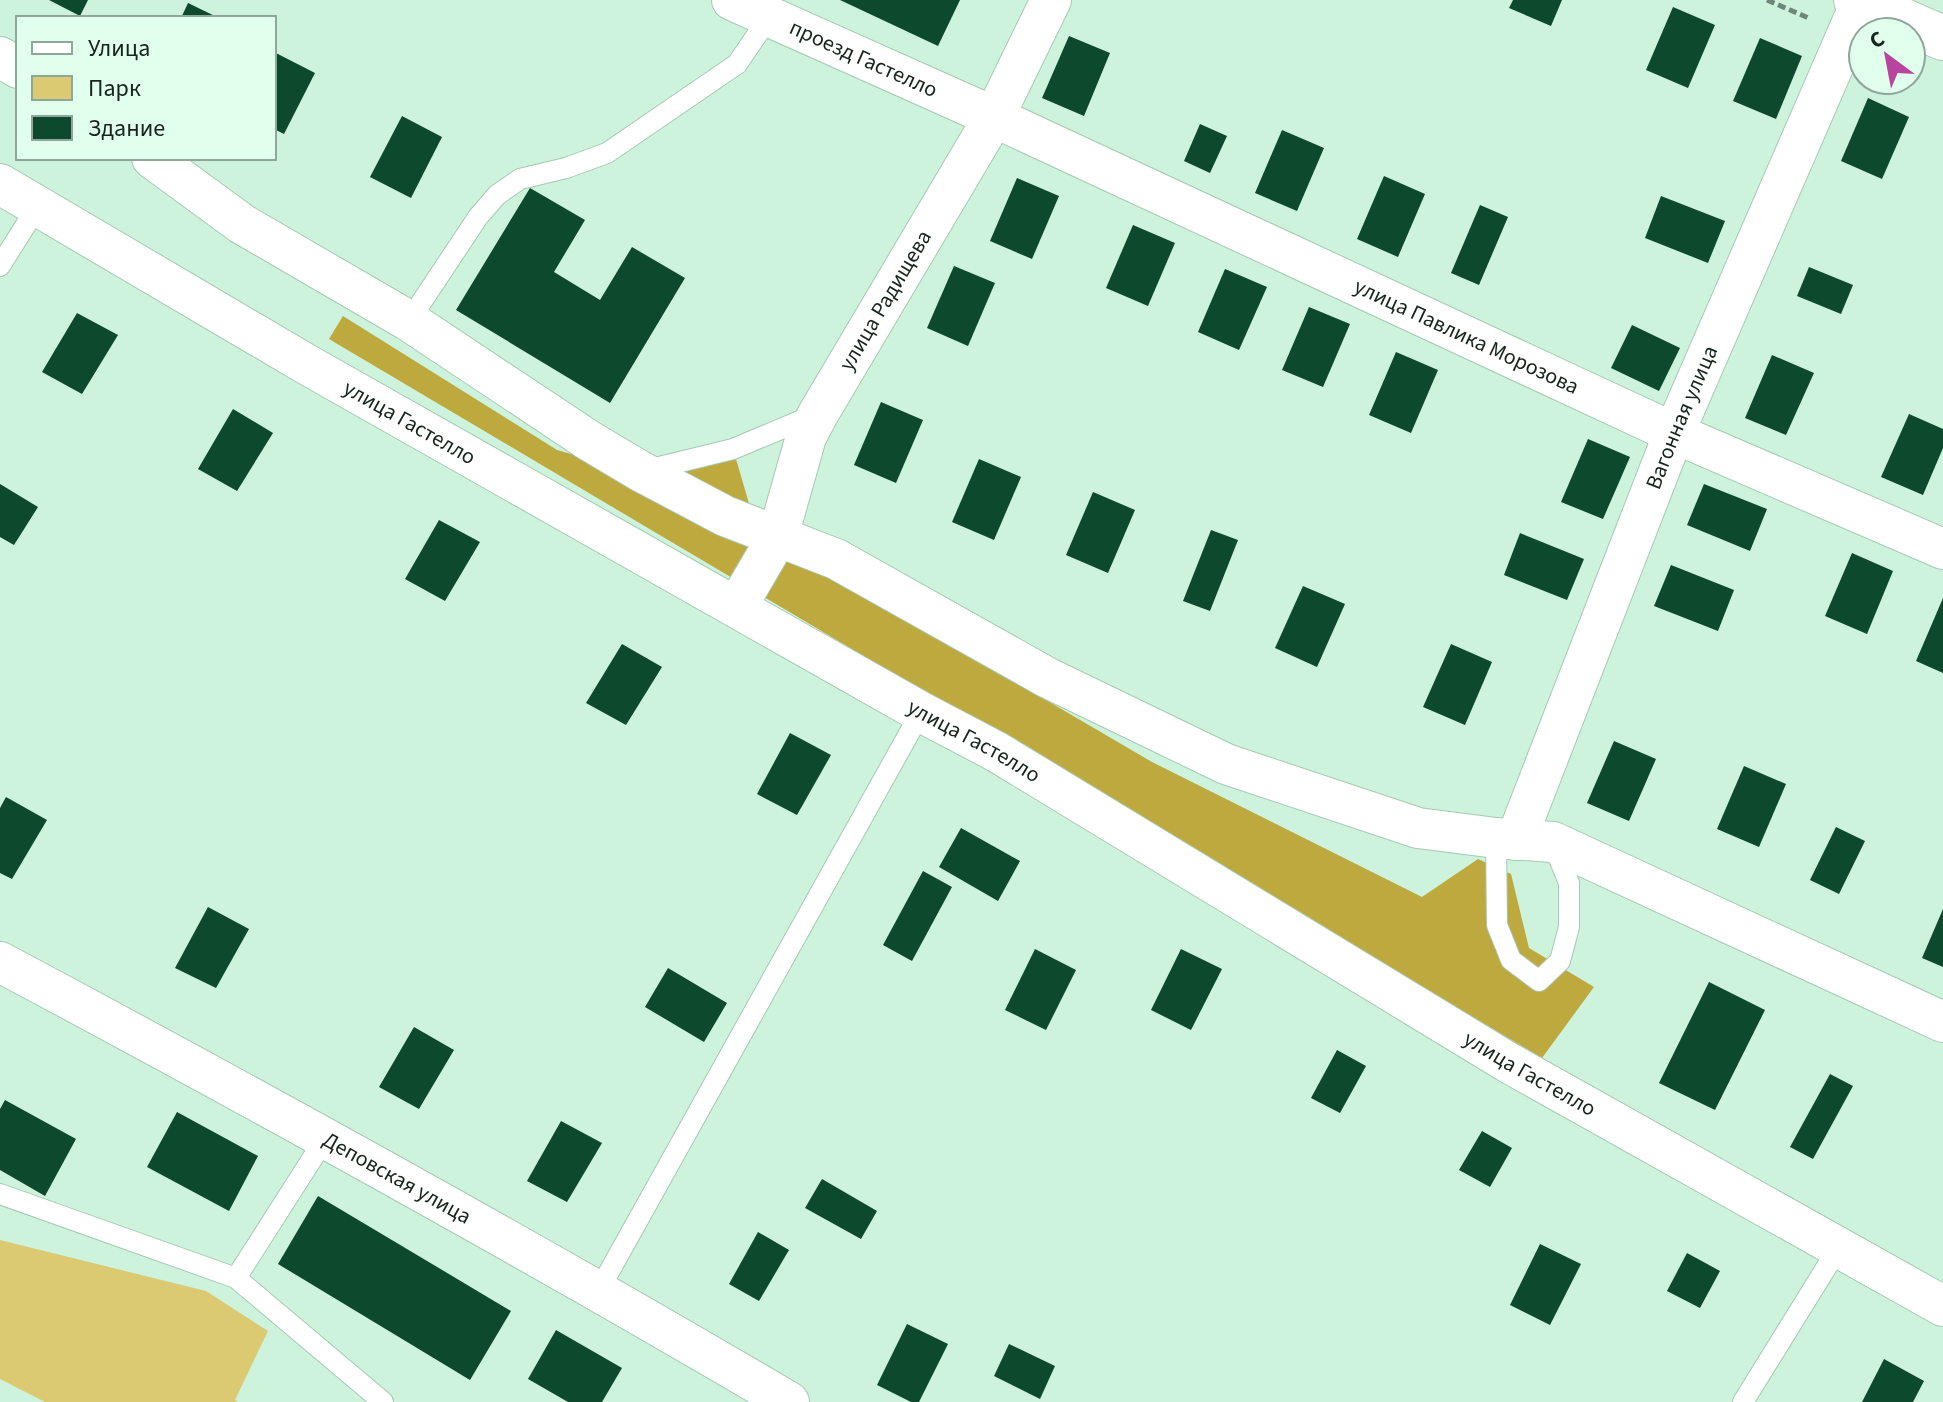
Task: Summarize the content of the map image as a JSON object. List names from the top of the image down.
{
  "streets": {
    "street": [
      "проезд Гастелло",
      "улица Радищева",
      "улица Павлика Морозова",
      "Вагонная улица",
      "улица Гастелло",
      "Деповская улица"
    ]
  },
  "crossings": [
    ["проезд Гастелло", "улица Радищева"],
    ["проезд Гастелло", "улица Павлика Морозова"],
    ["улица Радищева", "улица Павлика Морозова"],
    ["улица Радищева", "улица Гастелло"],
    ["улица Павлика Морозова", "Вагонная улица"]
  ],
  "legend": ["Улица", "Парк", "Здание"],
  "north": "top left"
}
